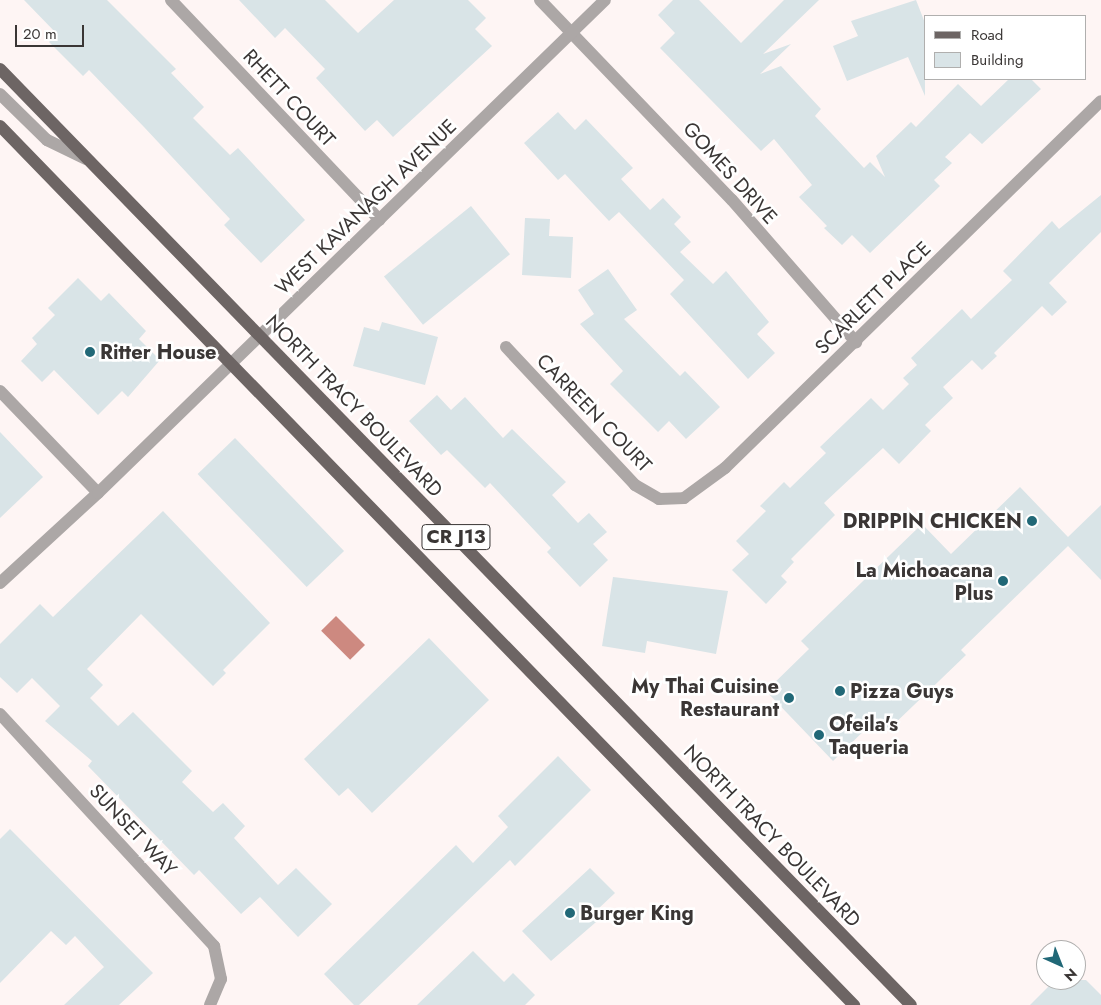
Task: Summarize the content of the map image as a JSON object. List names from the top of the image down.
{
  "streets": {
    "main road": ["NORTH TRACY BOULEVARD", "CR J13"],
    "street": [
      "RHETT COURT",
      "GOMES DRIVE",
      "WEST KAVANAGH AVENUE",
      "SCARLETT PLACE",
      "CARREEN COURT",
      "SUNSET WAY"
    ]
  },
  "crossings": [
    ["RHETT COURT", "WEST KAVANAGH AVENUE"],
    ["GOMES DRIVE", "WEST KAVANAGH AVENUE"],
    ["GOMES DRIVE", "SCARLETT PLACE"],
    ["WEST KAVANAGH AVENUE", "NORTH TRACY BOULEVARD"],
    ["WEST KAVANAGH AVENUE", "CR J13"],
    ["SCARLETT PLACE", "CARREEN COURT"]
  ],
  "places": [
    "Ritter House",
    "DRIPPIN CHICKEN",
    "La Michoacana Plus",
    "Pizza Guys",
    "My Thai Cuisine Restaurant",
    "Ofeila's Taqueria",
    "Burger King"
  ],
  "legend": ["Road", "Building"],
  "scale_bar": "20 m",
  "north": "bottom right"
}
